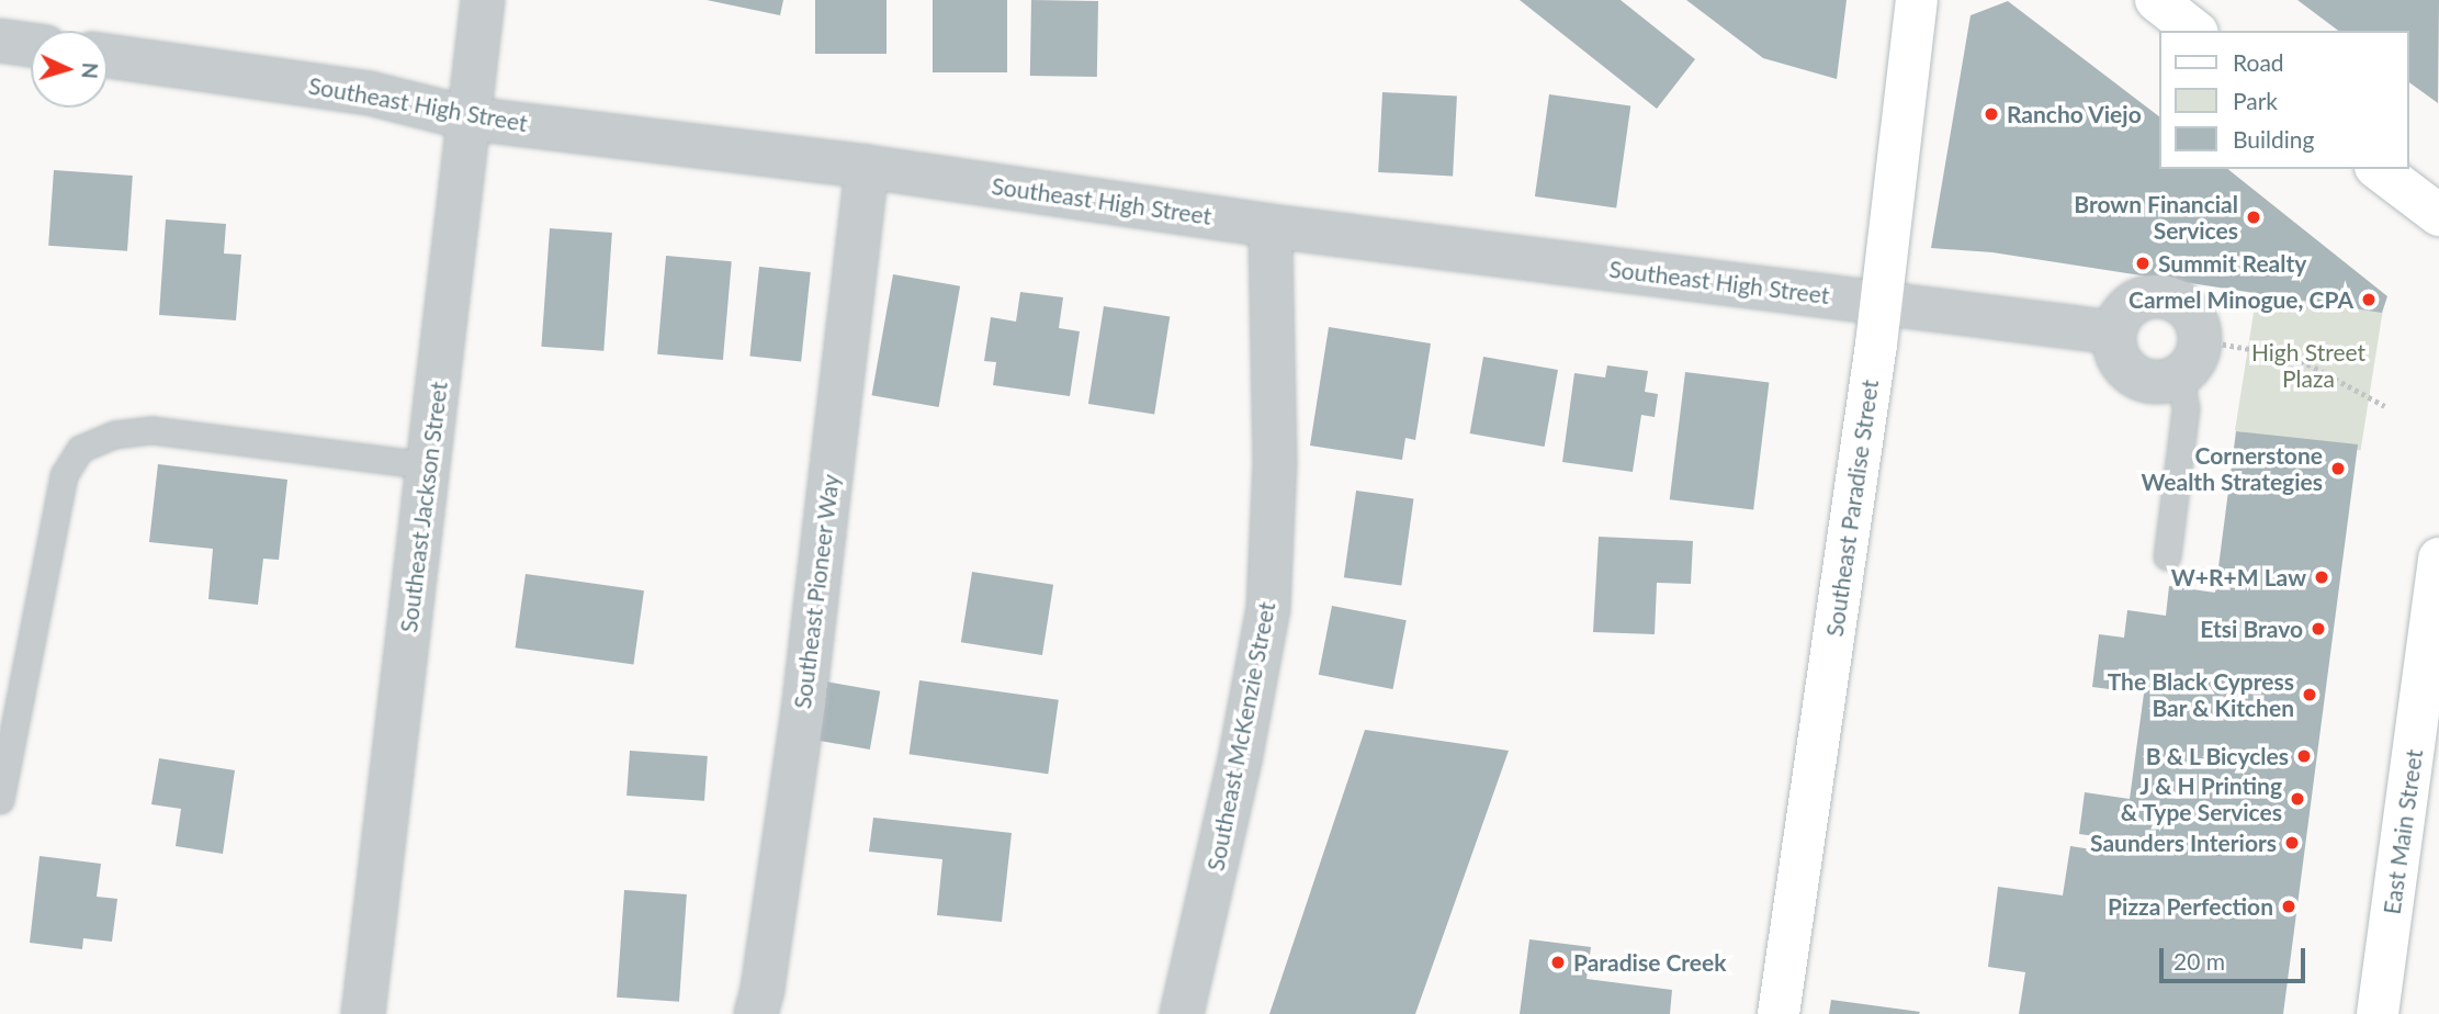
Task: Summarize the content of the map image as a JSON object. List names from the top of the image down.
{
  "streets": {
    "main road": ["Southeast Paradise Street", "East Main Street"],
    "street": [
      "Southeast High Street",
      "Southeast Jackson Street",
      "Southeast Pioneer Way",
      "Southeast McKenzie Street"
    ]
  },
  "crossings": [
    ["Southeast High Street", "Southeast Jackson Street"],
    ["Southeast High Street", "Southeast Paradise Street"],
    ["Southeast High Street", "Southeast Pioneer Way"],
    ["Southeast High Street", "Southeast McKenzie Street"]
  ],
  "parks": ["High Street Plaza"],
  "places": [
    "Rancho Viejo",
    "Brown Financial Services",
    "Summit Realty",
    "Carmel Minogue, CPA",
    "Cornerstone Wealth Strategies",
    "W+R+M Law",
    "Etsi Bravo",
    "The Black Cypress Bar & Kitchen",
    "B & L Bicycles",
    "J & H Printing & Type Services",
    "Saunders Interiors",
    "Pizza Perfection",
    "Paradise Creek"
  ],
  "legend": ["Road", "Park", "Building"],
  "scale_bar": "20 m",
  "north": "right"
}
